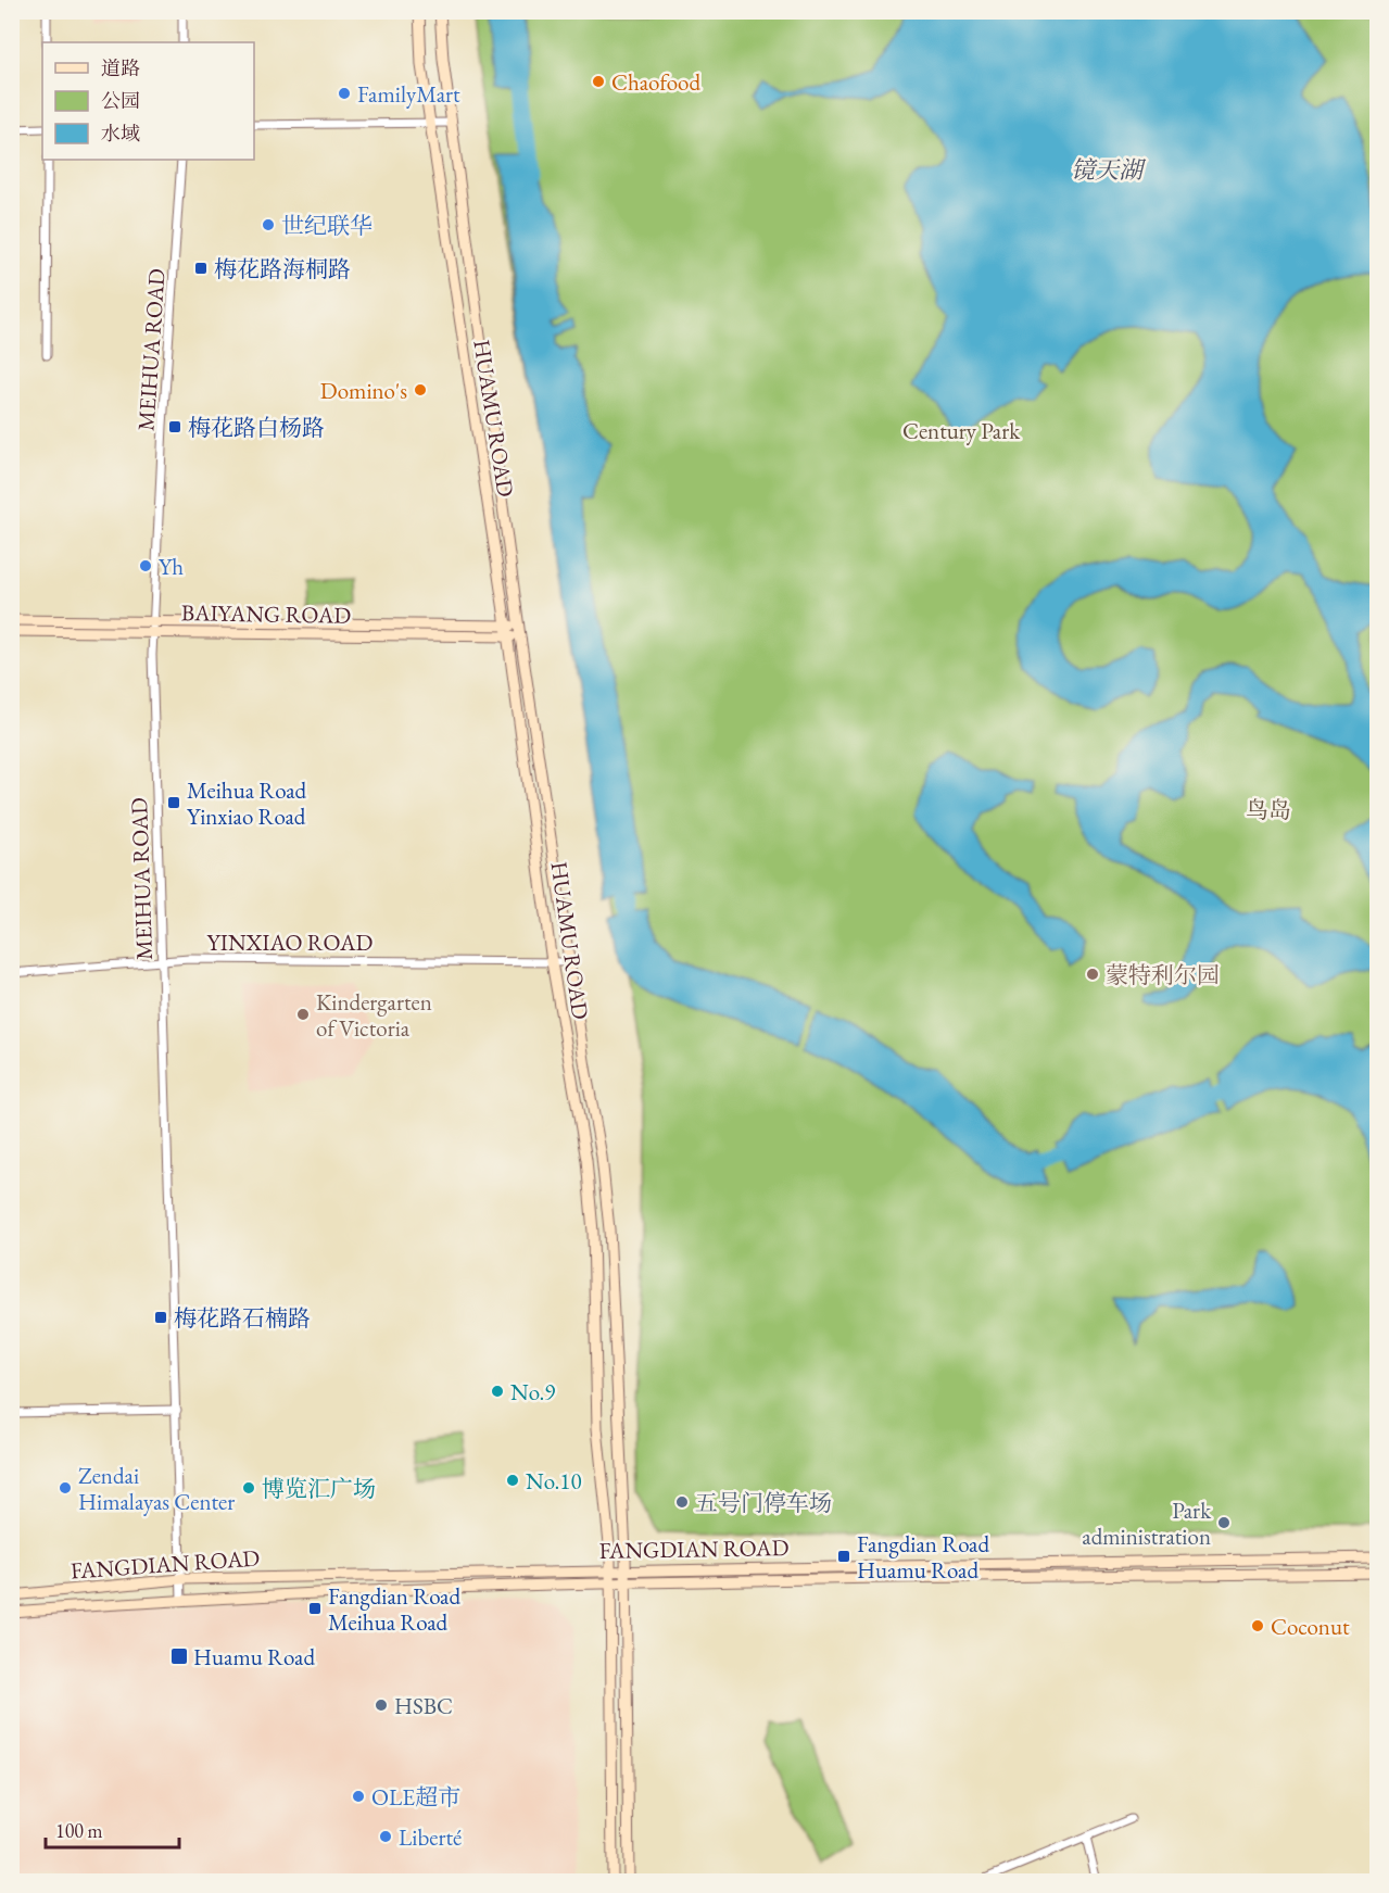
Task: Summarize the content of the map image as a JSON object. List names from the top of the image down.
{
  "streets": {
    "main road": ["HUAMU ROAD", "BAIYANG ROAD", "FANGDIAN ROAD"],
    "street": ["MEIHUA ROAD", "YINXIAO ROAD"]
  },
  "crossings": [
    ["MEIHUA ROAD", "BAIYANG ROAD"],
    ["MEIHUA ROAD", "YINXIAO ROAD"],
    ["MEIHUA ROAD", "FANGDIAN ROAD"],
    ["HUAMU ROAD", "BAIYANG ROAD"],
    ["HUAMU ROAD", "YINXIAO ROAD"],
    ["HUAMU ROAD", "FANGDIAN ROAD"]
  ],
  "water": ["镜天湖"],
  "parks": ["Century Park", "鸟岛"],
  "places": {
    "other": [
      "Chaofood",
      "FamilyMart",
      "世纪联华",
      "Domino's",
      "Yh",
      "蒙特利尔园",
      "Kindergarten of Victoria",
      "No.9",
      "No.10",
      "Zendai Himalayas Center",
      "博览汇广场",
      "五号门停车场",
      "Park administration",
      "Coconut",
      "HSBC",
      "OLE超市",
      "Liberté"
    ],
    "transit": [
      "梅花路海桐路",
      "梅花路白杨路",
      "Meihua Road Yinxiao Road",
      "梅花路石楠路",
      "Fangdian Road Huamu Road",
      "Fangdian Road Meihua Road",
      "Huamu Road"
    ]
  },
  "legend": ["道路", "公园", "水域"],
  "scale_bar": "100 m"
}
